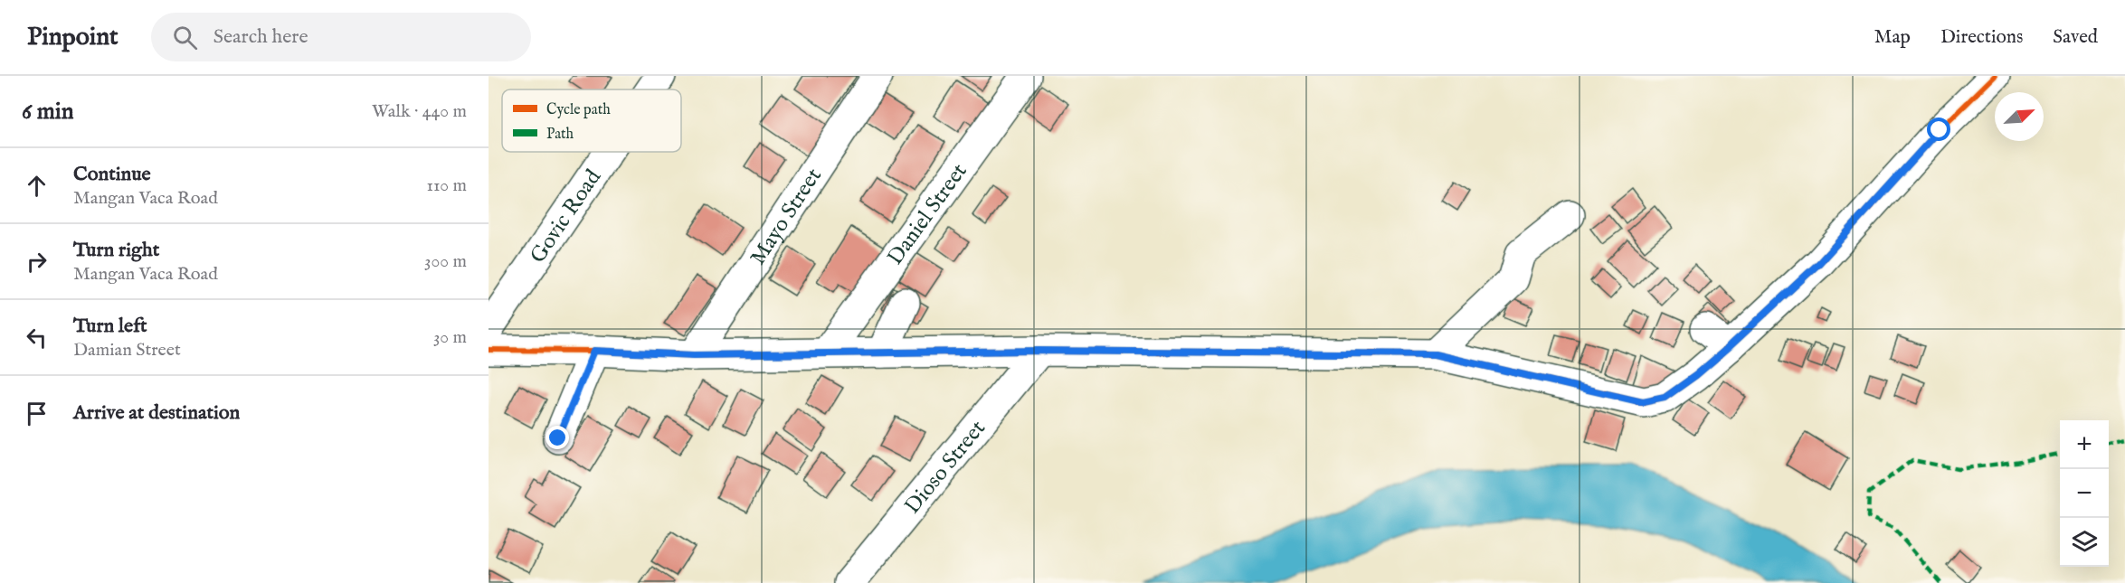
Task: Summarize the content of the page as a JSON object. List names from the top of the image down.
{
  "streets": {
    "street": [
      "Daniel Street",
      "Govic Road",
      "Mayo Street",
      "Dioso Street"
    ]
  },
  "legend": ["Cycle path", "Path"],
  "north": "top right",
  "page": {
    "header": "Pinpoint",
    "search": "Search here",
    "nav": ["Map", "Directions", "Saved"],
    "heading": ["6 min", "Walk · 440 m"],
    "list": [
      ["Continue", "Mangan Vaca Road", "110 m"],
      ["Turn right", "Mangan Vaca Road", "300 m"],
      ["Turn left", "Damian Street", "30 m"],
      "Arrive at destination"
    ],
    "map_buttons": ["+", "−"]
  }
}
